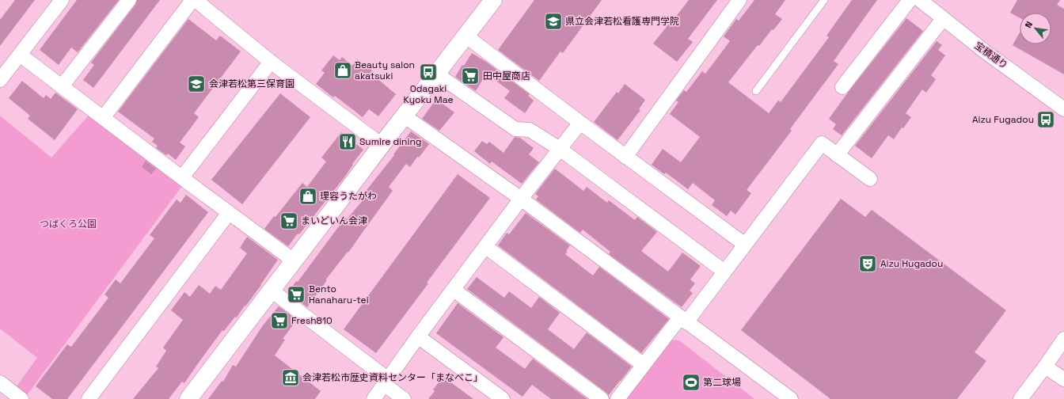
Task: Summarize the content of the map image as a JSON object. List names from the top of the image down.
{
  "streets": {
    "street": ["宝積通り"]
  },
  "parks": ["つばくろ公園"],
  "places": {
    "school or university": ["県立会津若松看護専門学院", "会津若松第三保育園"],
    "shop": ["Beauty salon akatsuki", "理容うたがわ"],
    "bus stop": ["Odagaki Kyoku Mae", "Aizu Fugadou"],
    "supermarket": [
      "田中屋商店",
      "まいどいん会津",
      "Bento Hanaharu-tei",
      "Fresh810"
    ],
    "restaurant": ["Sumire dining"],
    "theatre": ["Aizu Hugadou"],
    "museum": ["会津若松市歴史資料センター「まなべこ」"],
    "sports": ["第二球場"]
  },
  "north": "top left"
}
